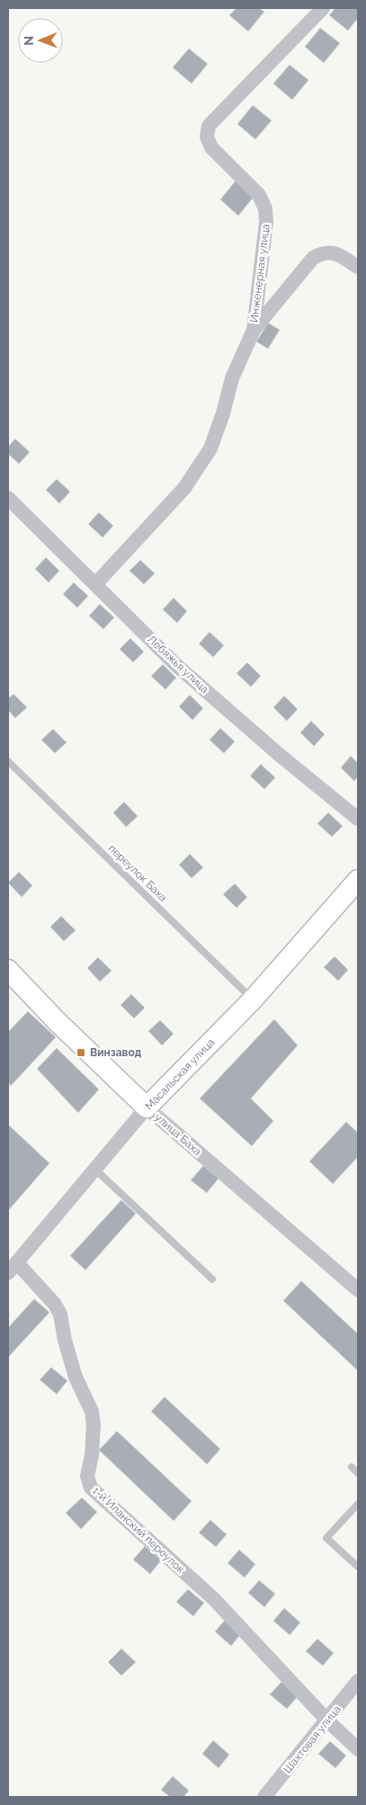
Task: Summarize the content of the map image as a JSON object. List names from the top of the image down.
{
  "streets": {
    "street": [
      "Инженерная улица",
      "Лебяжья улица",
      "Масальская улица",
      "улица Баха",
      "1-й Иланский переулок",
      "Шахтовая улица"
    ],
    "lane": ["переулок Баха"]
  },
  "crossings": [
    ["Инженерная улица", "Лебяжья улица"],
    ["переулок Баха", "Масальская улица"],
    ["Масальская улица", "улица Баха"],
    ["Масальская улица", "1-й Иланский переулок"],
    ["1-й Иланский переулок", "Шахтовая улица"]
  ],
  "places": {
    "transit": ["Винзавод"]
  },
  "north": "left"
}
